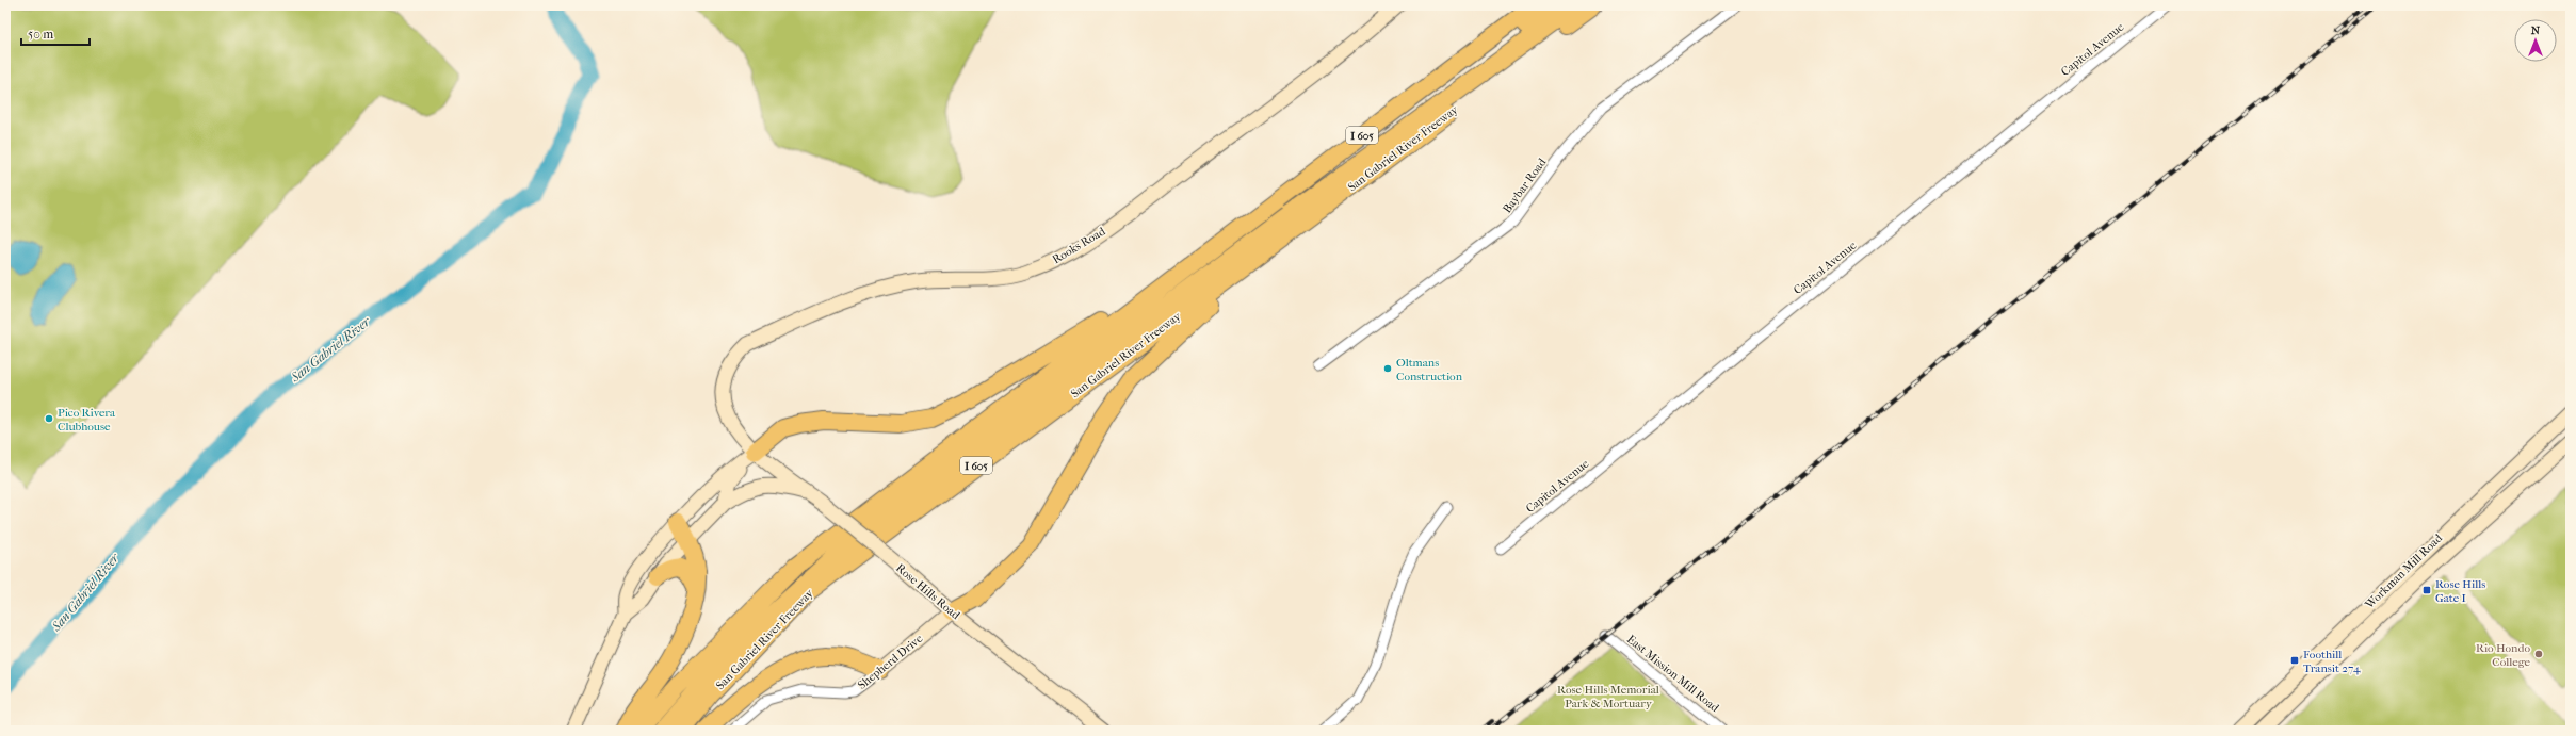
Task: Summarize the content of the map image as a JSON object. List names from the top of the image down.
{
  "streets": {
    "highway": ["I 605", "San Gabriel River Freeway"],
    "main road": [
      "Rooks Road",
      "Workman Mill Road",
      "Rose Hills Road",
      "Shepherd Drive"
    ],
    "street": ["Capitol Avenue", "Baybar Road", "East Mission Mill Road"]
  },
  "crossings": [
    ["Rooks Road", "Rose Hills Road"],
    ["Rose Hills Road", "Shepherd Drive"]
  ],
  "water": ["San Gabriel River"],
  "parks": ["Rose Hills Memorial Park & Mortuary"],
  "places": {
    "other": ["Oltmans Construction", "Pico Rivera Clubhouse", "Rio Hondo College"],
    "transit": ["Rose Hills Gate I", "Foothill Transit 274"]
  },
  "scale_bar": "50 m",
  "north": "top"
}
